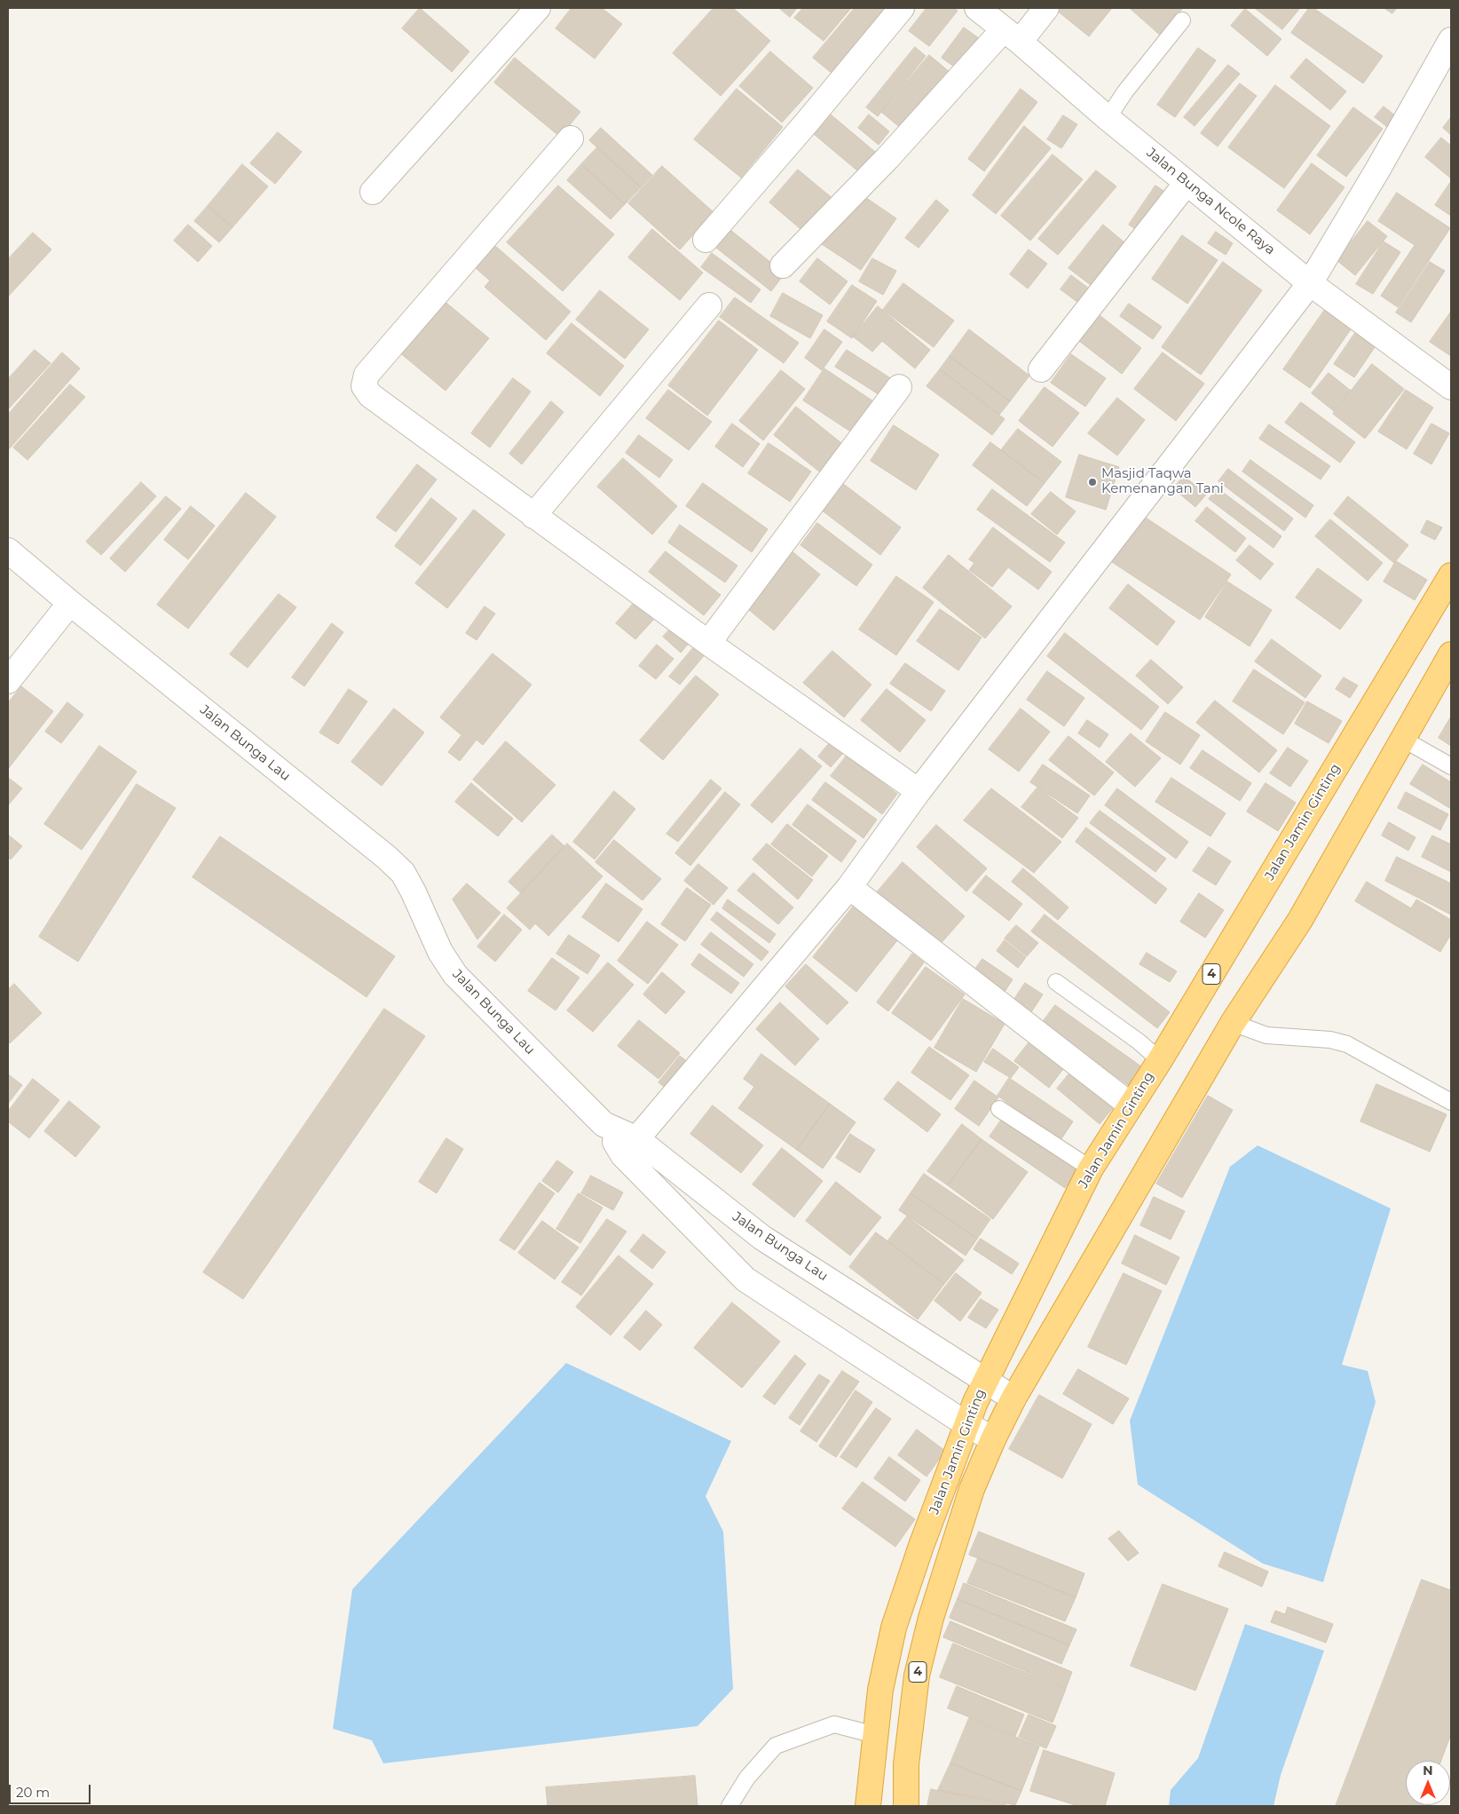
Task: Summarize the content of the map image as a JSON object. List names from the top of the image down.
{
  "streets": {
    "highway": ["Jalan Jamin Ginting", "4"],
    "street": ["Jalan Bunga Ncole Raya", "Jalan Bunga Lau"]
  },
  "crossings": [
    ["Jalan Bunga Lau", "Jalan Jamin Ginting"]
  ],
  "places": ["Masjid Taqwa Kemenangan Tani"],
  "scale_bar": "20 m",
  "north": "top"
}
